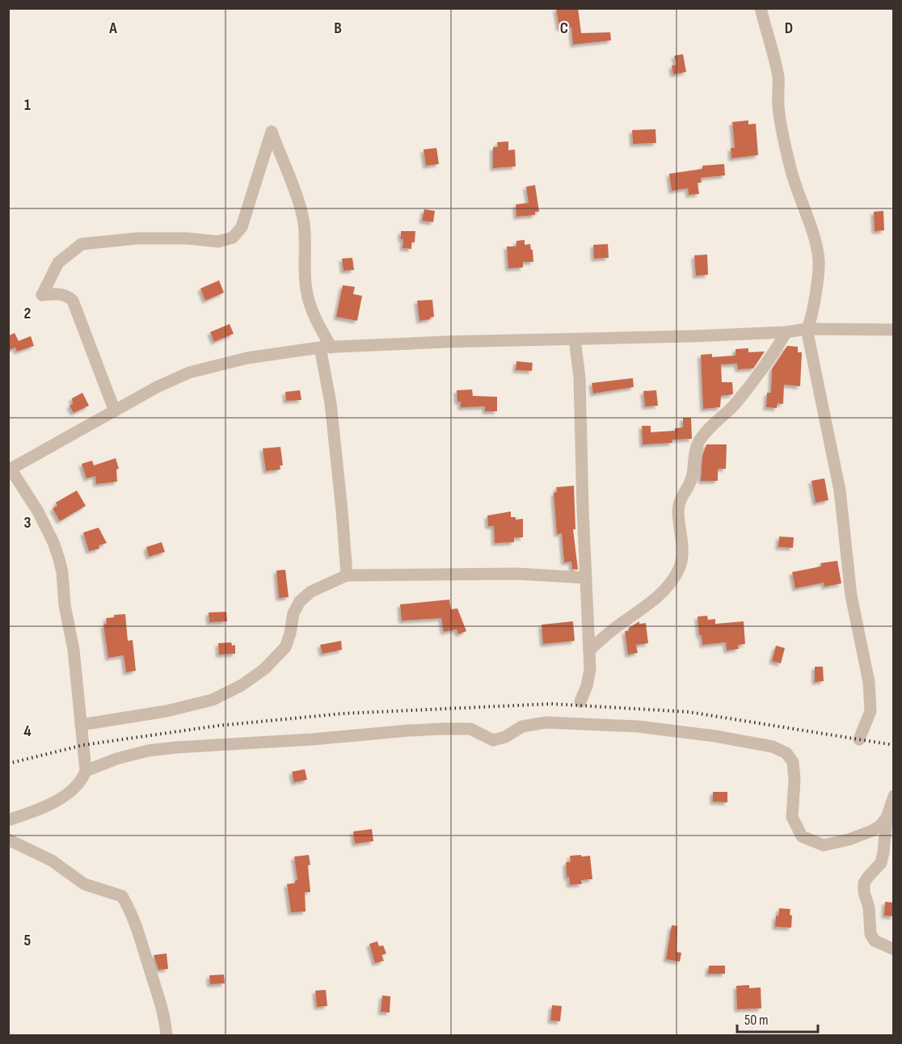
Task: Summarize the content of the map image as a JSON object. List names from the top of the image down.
{
  "scale_bar": "50 m",
  "grid": {
    "columns": [
      "A",
      "B",
      "C",
      "D"
    ],
    "rows": [
      "1",
      "2",
      "3",
      "4",
      "5"
    ]
  }
}
